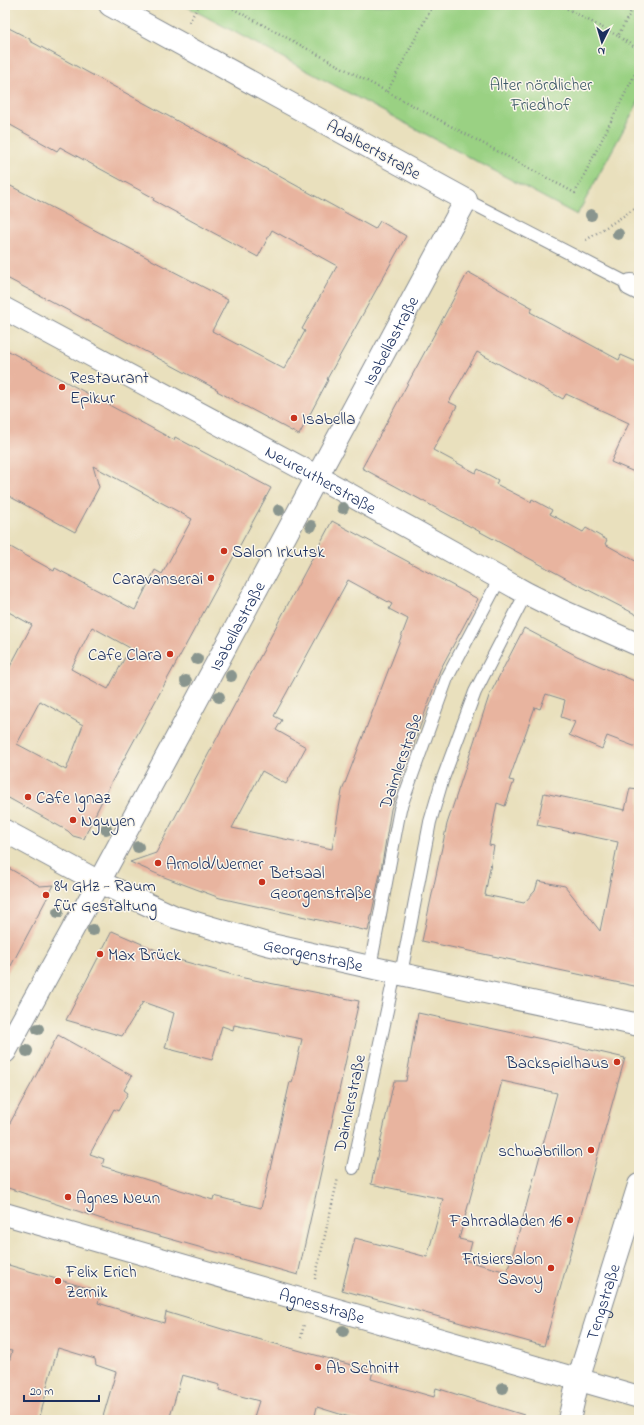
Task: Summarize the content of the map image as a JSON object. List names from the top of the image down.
{
  "streets": {
    "street": [
      "Adalbertstraße",
      "Isabellastraße",
      "Neureutherstraße",
      "Georgenstraße",
      "Tengstraße",
      "Agnesstraße"
    ],
    "lane": ["Daimlerstraße"]
  },
  "crossings": [
    ["Adalbertstraße", "Isabellastraße"],
    ["Isabellastraße", "Neureutherstraße"],
    ["Isabellastraße", "Georgenstraße"],
    ["Neureutherstraße", "Daimlerstraße"],
    ["Daimlerstraße", "Georgenstraße"],
    ["Daimlerstraße", "Agnesstraße"],
    ["Tengstraße", "Agnesstraße"]
  ],
  "parks": ["Alter nördlicher Friedhof"],
  "places": [
    "Restaurant Epikur",
    "Isabella",
    "Salon Irkutsk",
    "Caravanserai",
    "Cafe Clara",
    "Cafe Ignaz",
    "Nguyen",
    "Arnold/Werner",
    "Betsaal Georgenstraße",
    "84 GHz - Raum für Gestaltung",
    "Max Brück",
    "Backspielhaus",
    "schwabrillon",
    "Agnes Neun",
    "Fahrradladen 16",
    "Frisiersalon Savoy",
    "Felix Erich Zernik",
    "Ab Schnitt"
  ],
  "scale_bar": "20 m",
  "north": "bottom"
}
